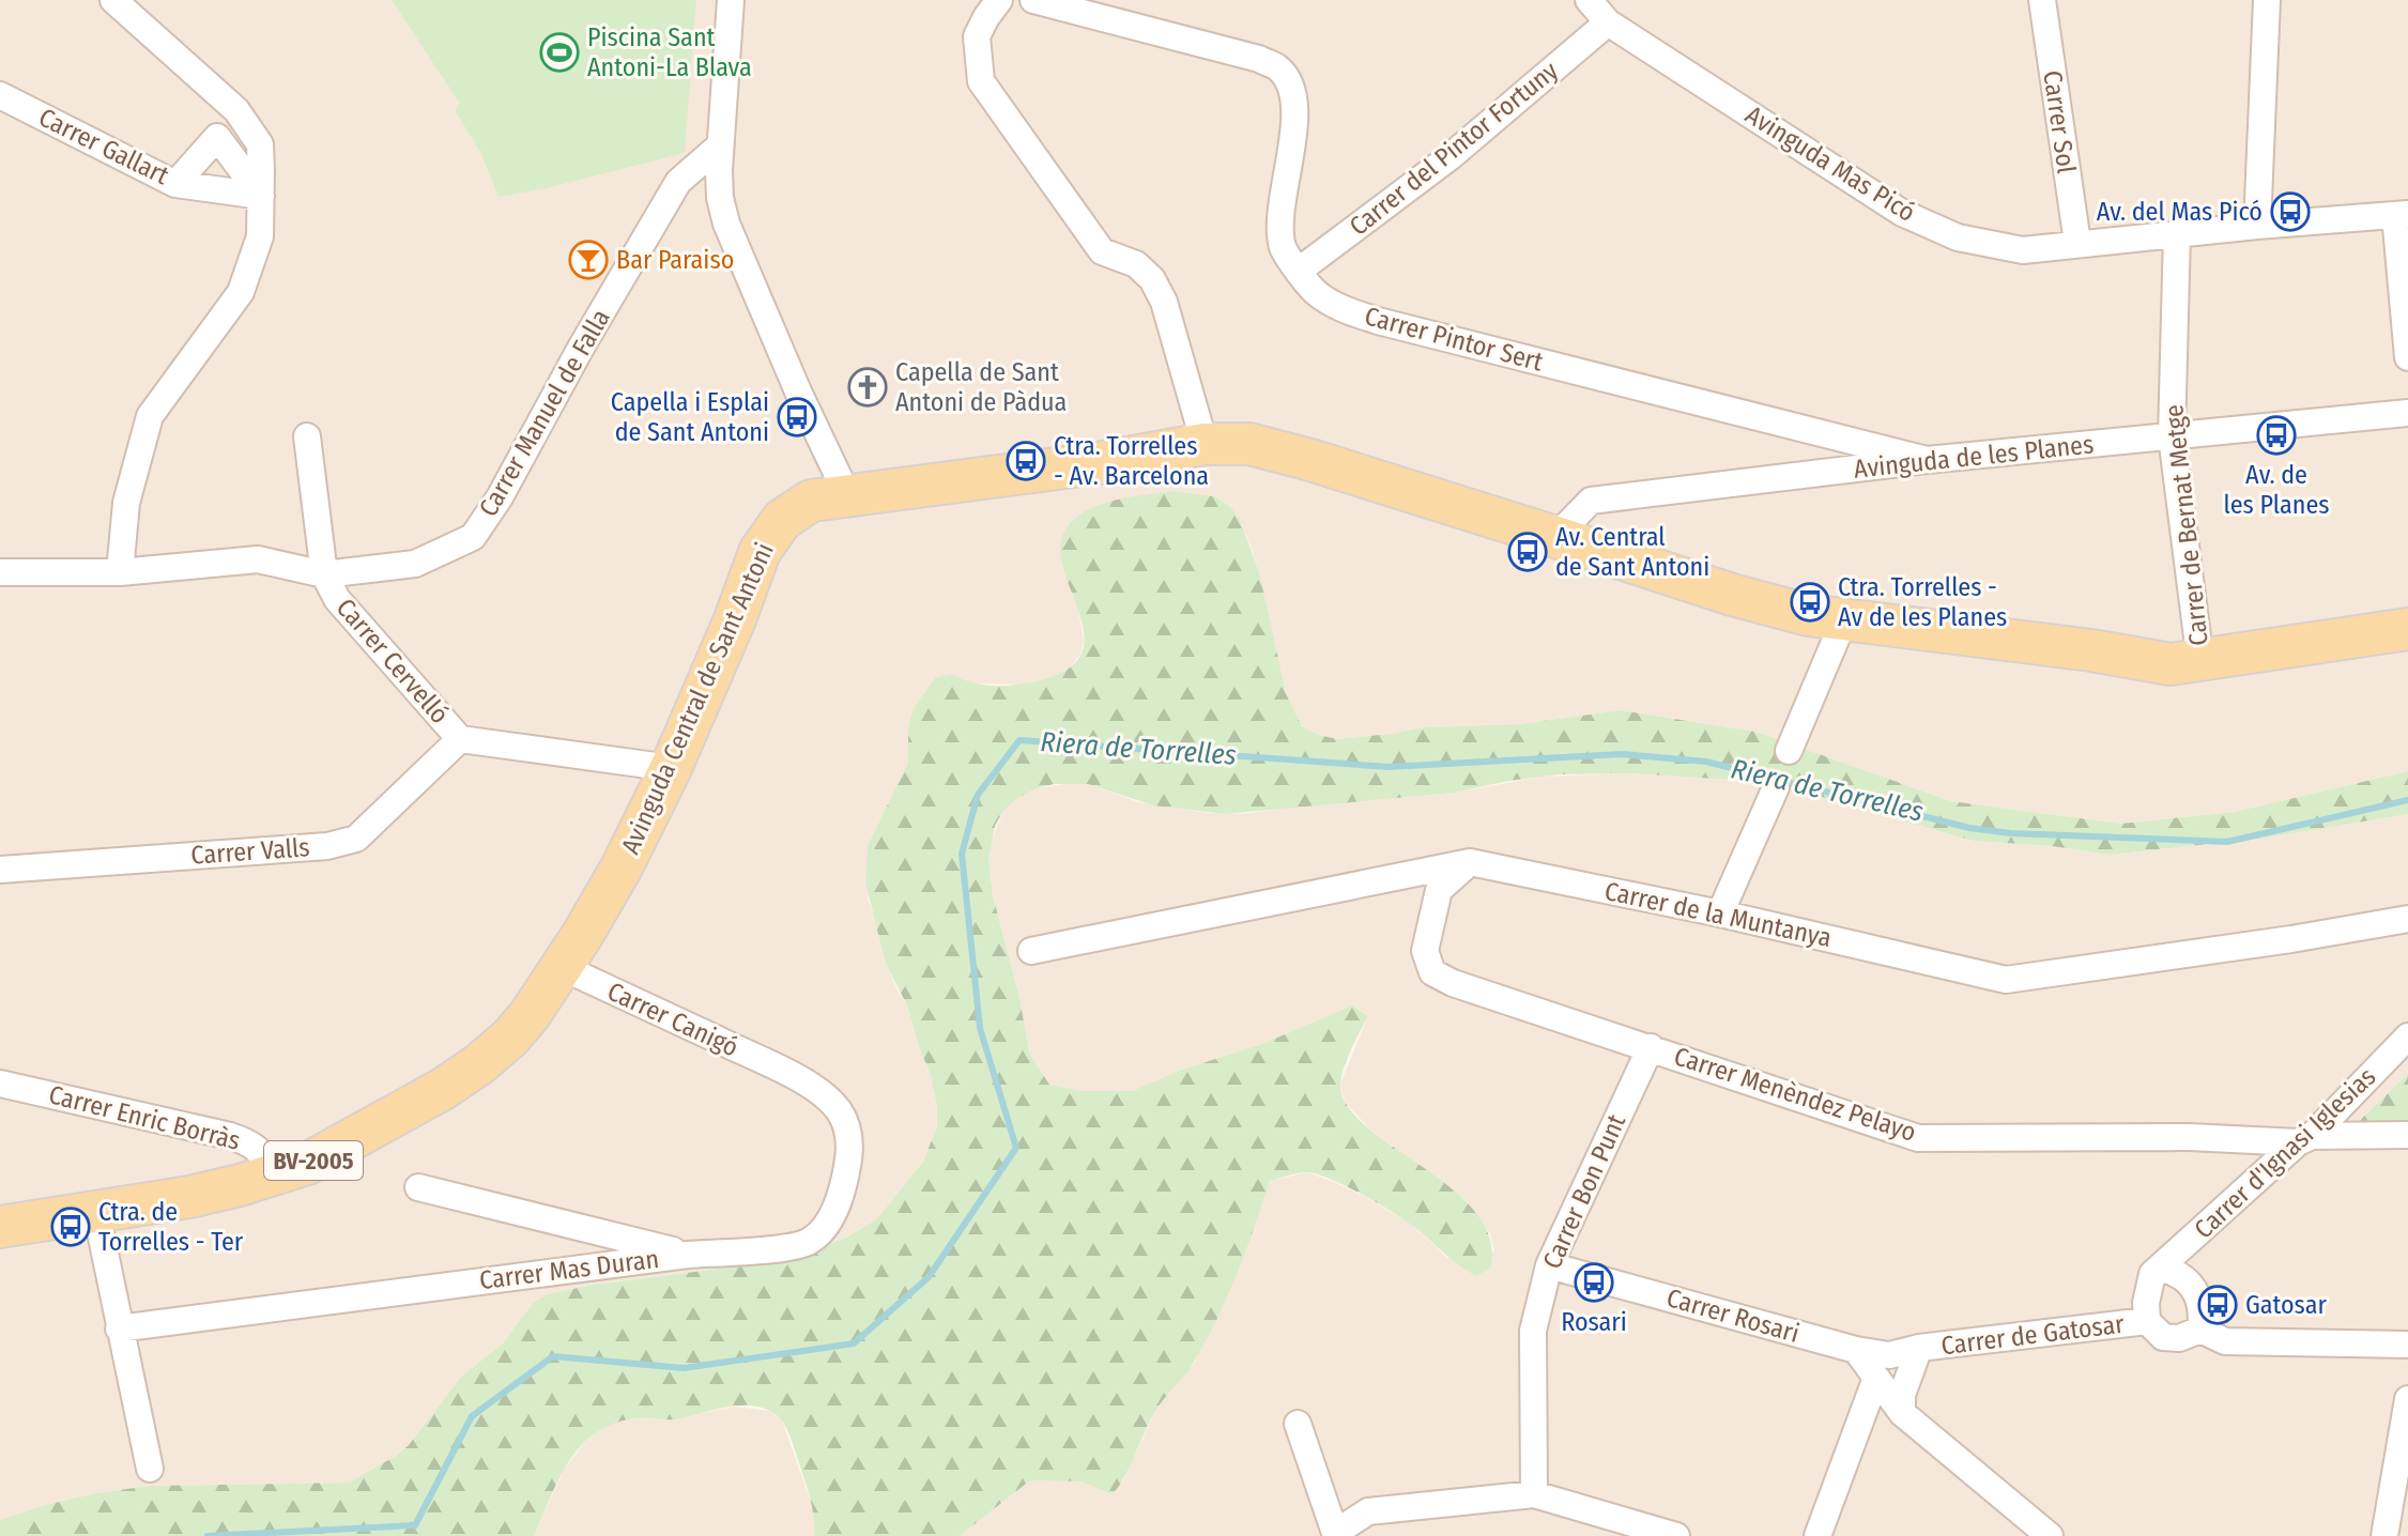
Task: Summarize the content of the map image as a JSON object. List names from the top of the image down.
{
  "streets": {
    "main road": ["Avinguda Central de Sant Antoni", "BV-2005"],
    "street": [
      "Carrer Sol",
      "Carrer Gallart",
      "Carrer del Pintor Fortuny",
      "Avinguda Mas Picó",
      "Carrer Pintor Sert",
      "Carrer Manuel de Falla",
      "Avinguda de les Planes",
      "Carrer de Bernat Metge",
      "Carrer Cervelló",
      "Carrer Valls",
      "Carrer de la Muntanya",
      "Carrer Canigó",
      "Carrer Menèndez Pelayo",
      "Carrer Enric Borràs",
      "Carrer d'Ignasi Iglesias",
      "Carrer Bon Punt",
      "Carrer Mas Duran",
      "Carrer Rosari",
      "Carrer de Gatosar"
    ]
  },
  "crossings": [
    ["Carrer Sol", "Avinguda Mas Picó"],
    ["Carrer del Pintor Fortuny", "Avinguda Mas Picó"],
    ["Carrer del Pintor Fortuny", "Carrer Pintor Sert"],
    ["Avinguda Mas Picó", "Carrer de Bernat Metge"],
    ["Carrer Pintor Sert", "Avinguda de les Planes"],
    ["Carrer Manuel de Falla", "Carrer Cervelló"],
    ["Avinguda de les Planes", "Carrer de Bernat Metge"],
    ["Avinguda de les Planes", "Avinguda Central de Sant Antoni"],
    ["Carrer de Bernat Metge", "Avinguda Central de Sant Antoni"],
    ["Carrer Cervelló", "Avinguda Central de Sant Antoni"],
    ["Carrer Cervelló", "Carrer Valls"],
    ["Avinguda Central de Sant Antoni", "Carrer Canigó"],
    ["Avinguda Central de Sant Antoni", "Carrer Enric Borràs"],
    ["Carrer de la Muntanya", "Carrer Menèndez Pelayo"],
    ["Carrer Canigó", "Carrer Mas Duran"],
    ["Carrer Menèndez Pelayo", "Carrer d'Ignasi Iglesias"],
    ["Carrer Menèndez Pelayo", "Carrer Bon Punt"],
    ["Carrer d'Ignasi Iglesias", "Carrer de Gatosar"],
    ["Carrer Bon Punt", "Carrer Rosari"],
    ["Carrer Rosari", "Carrer de Gatosar"]
  ],
  "water": ["Riera de Torrelles"],
  "places": {
    "sports": ["Piscina Sant Antoni-La Blava"],
    "bus stop": [
      "Av. del Mas Picó",
      "Capella i Esplai de Sant Antoni",
      "Av. de les Planes",
      "Ctra. Torrelles - Av. Barcelona",
      "Av. Central de Sant Antoni",
      "Ctra. Torrelles - Av de les Planes",
      "Ctra. de Torrelles - Ter",
      "Rosari",
      "Gatosar"
    ],
    "bar": ["Bar Paraiso"],
    "church": ["Capella de Sant Antoni de Pàdua"]
  }
}
